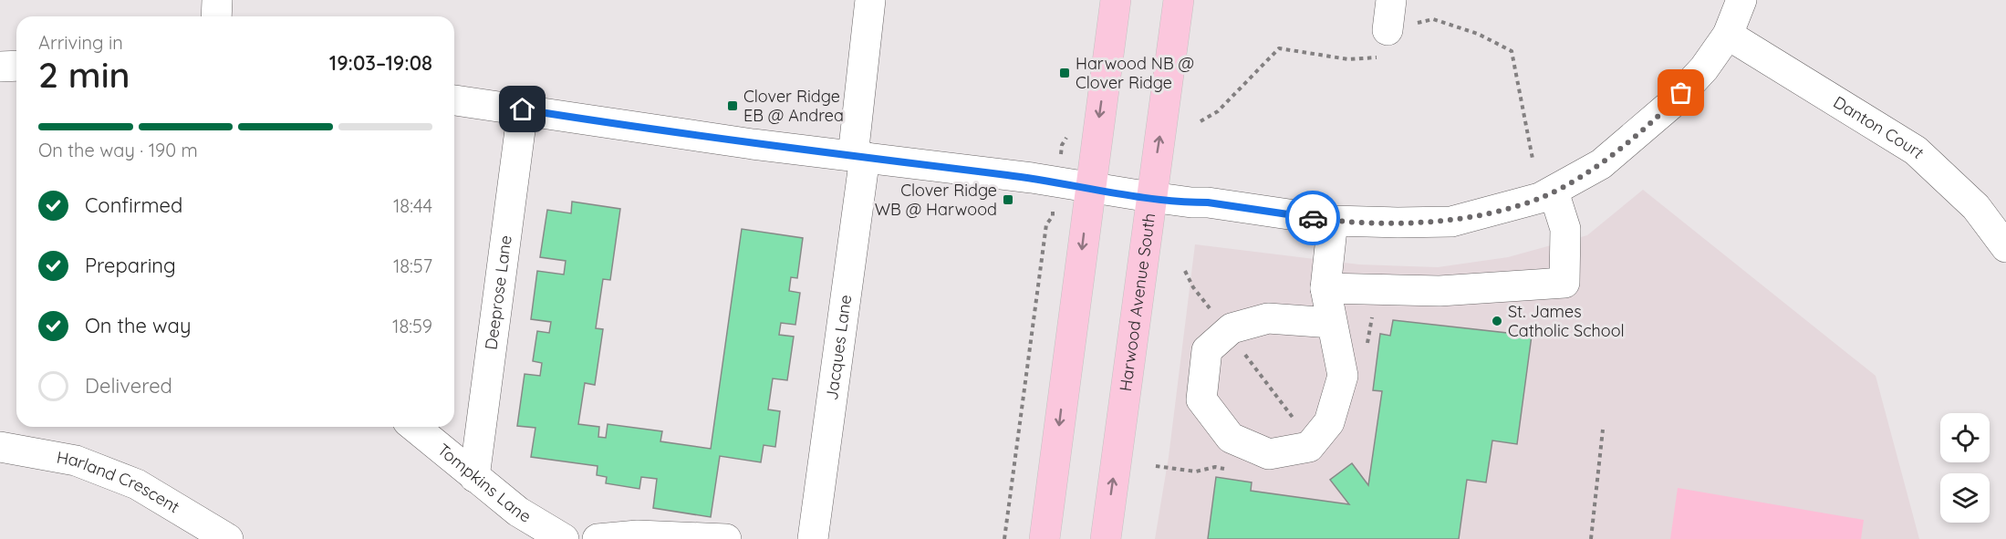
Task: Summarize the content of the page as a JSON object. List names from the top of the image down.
{
  "streets": {
    "main road": ["Harwood Avenue South"],
    "street": [
      "Danton Court",
      "Deeprose Lane",
      "Jacques Lane",
      "Tompkins Lane",
      "Harland Crescent"
    ]
  },
  "crossings": [
    ["Deeprose Lane", "Tompkins Lane"]
  ],
  "places": {
    "transit": ["Harwood NB @ Clover Ridge", "Clover Ridge EB @ Andrea", "Clover Ridge WB @ Harwood"],
    "other": ["St. James Catholic School"]
  },
  "page": {
    "heading": ["2 min", "Arriving in", "19:03–19:08"],
    "bar": "On the way · 190 m",
    "list": [
      ["Confirmed", "18:44"],
      ["Preparing", "18:57"],
      ["On the way", "18:59"],
      "Delivered"
    ]
  }
}
